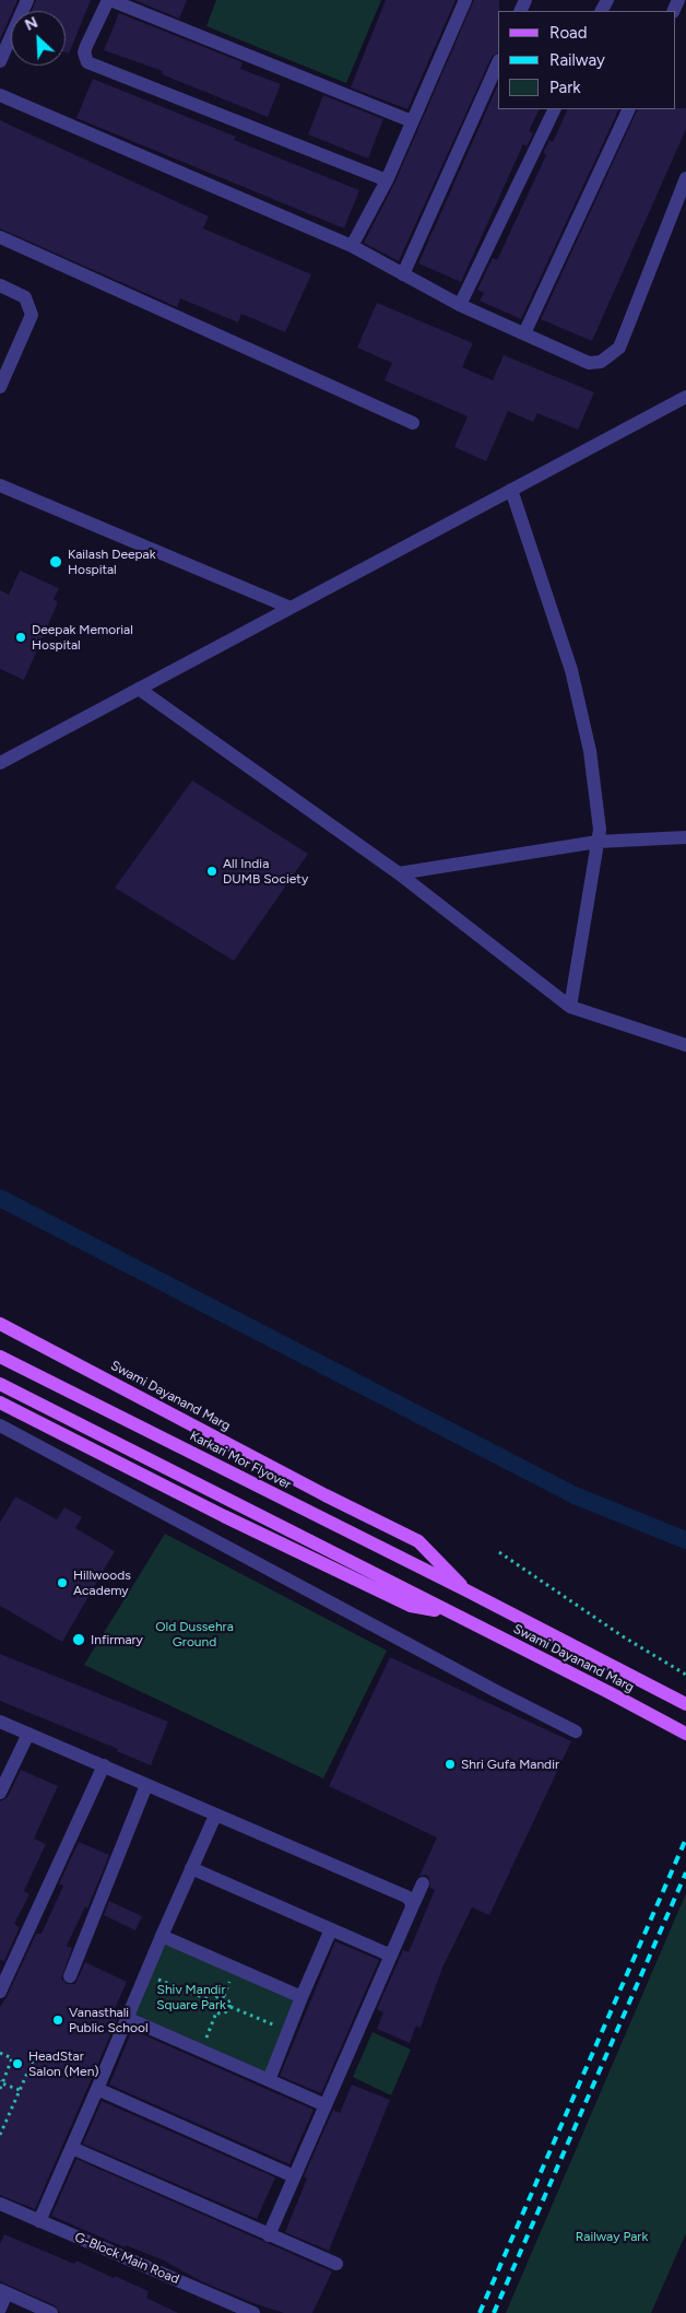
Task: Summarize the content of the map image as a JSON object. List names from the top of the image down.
{
  "streets": {
    "main road": ["Swami Dayanand Marg", "Karkari Mor Flyover"],
    "street": ["G-Block Main Road"]
  },
  "crossings": [
    ["Swami Dayanand Marg", "Karkari Mor Flyover"]
  ],
  "parks": ["Old Dussehra Ground", "Shiv Mandir Square Park", "Railway Park"],
  "places": [
    "Kailash Deepak Hospital",
    "Deepak Memorial Hospital",
    "All India DUMB Society",
    "Hillwoods Academy",
    "Infirmary",
    "Shri Gufa Mandir",
    "Vanasthali Public School",
    "HeadStar Salon (Men)"
  ],
  "legend": ["Road", "Railway", "Park"],
  "north": "top left"
}
